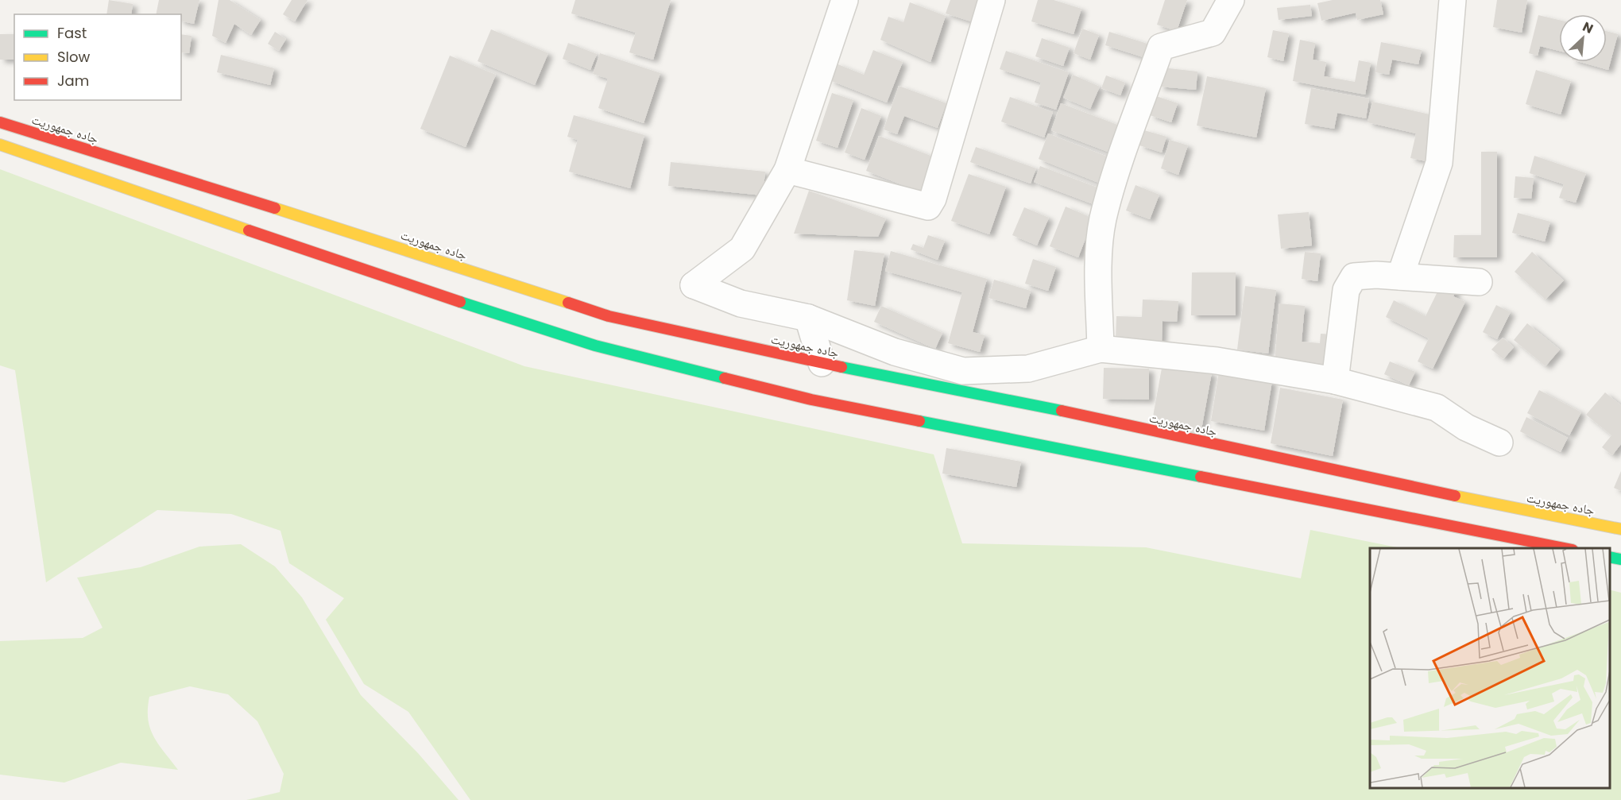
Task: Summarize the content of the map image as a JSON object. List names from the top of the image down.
{
  "streets": {
    "main road": ["جاده جمهوریت"]
  },
  "legend": ["Fast", "Slow", "Jam"],
  "north": "top right"
}
